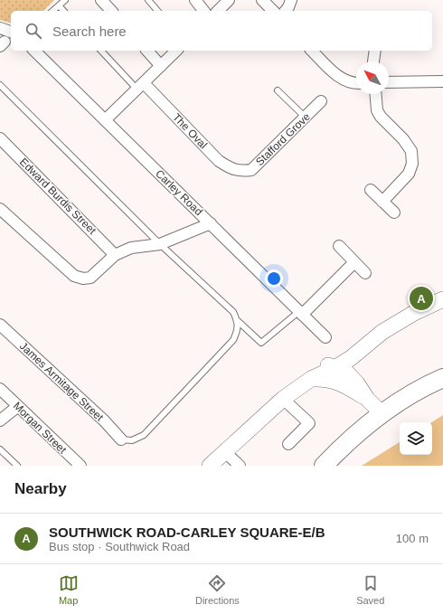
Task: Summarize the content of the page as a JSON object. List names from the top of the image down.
{
  "streets": {
    "street": [
      "The Oval",
      "Stafford Grove",
      "Carley Road",
      "Edward Burdis Street",
      "James Armitage Street",
      "Morgan Street"
    ]
  },
  "crossings": [
    ["The Oval", "Stafford Grove"]
  ],
  "north": "top left",
  "page": {
    "search": "Search here",
    "pins": "A",
    "heading": "Nearby",
    "list": [
      {
        "mark": "A",
        "name": "SOUTHWICK ROAD-CARLEY SQUARE-E/B",
        "note": "Bus stop · Southwick Road",
        "value": "100 m"
      }
    ],
    "nav": ["Map", "Directions", "Saved"]
  }
}
